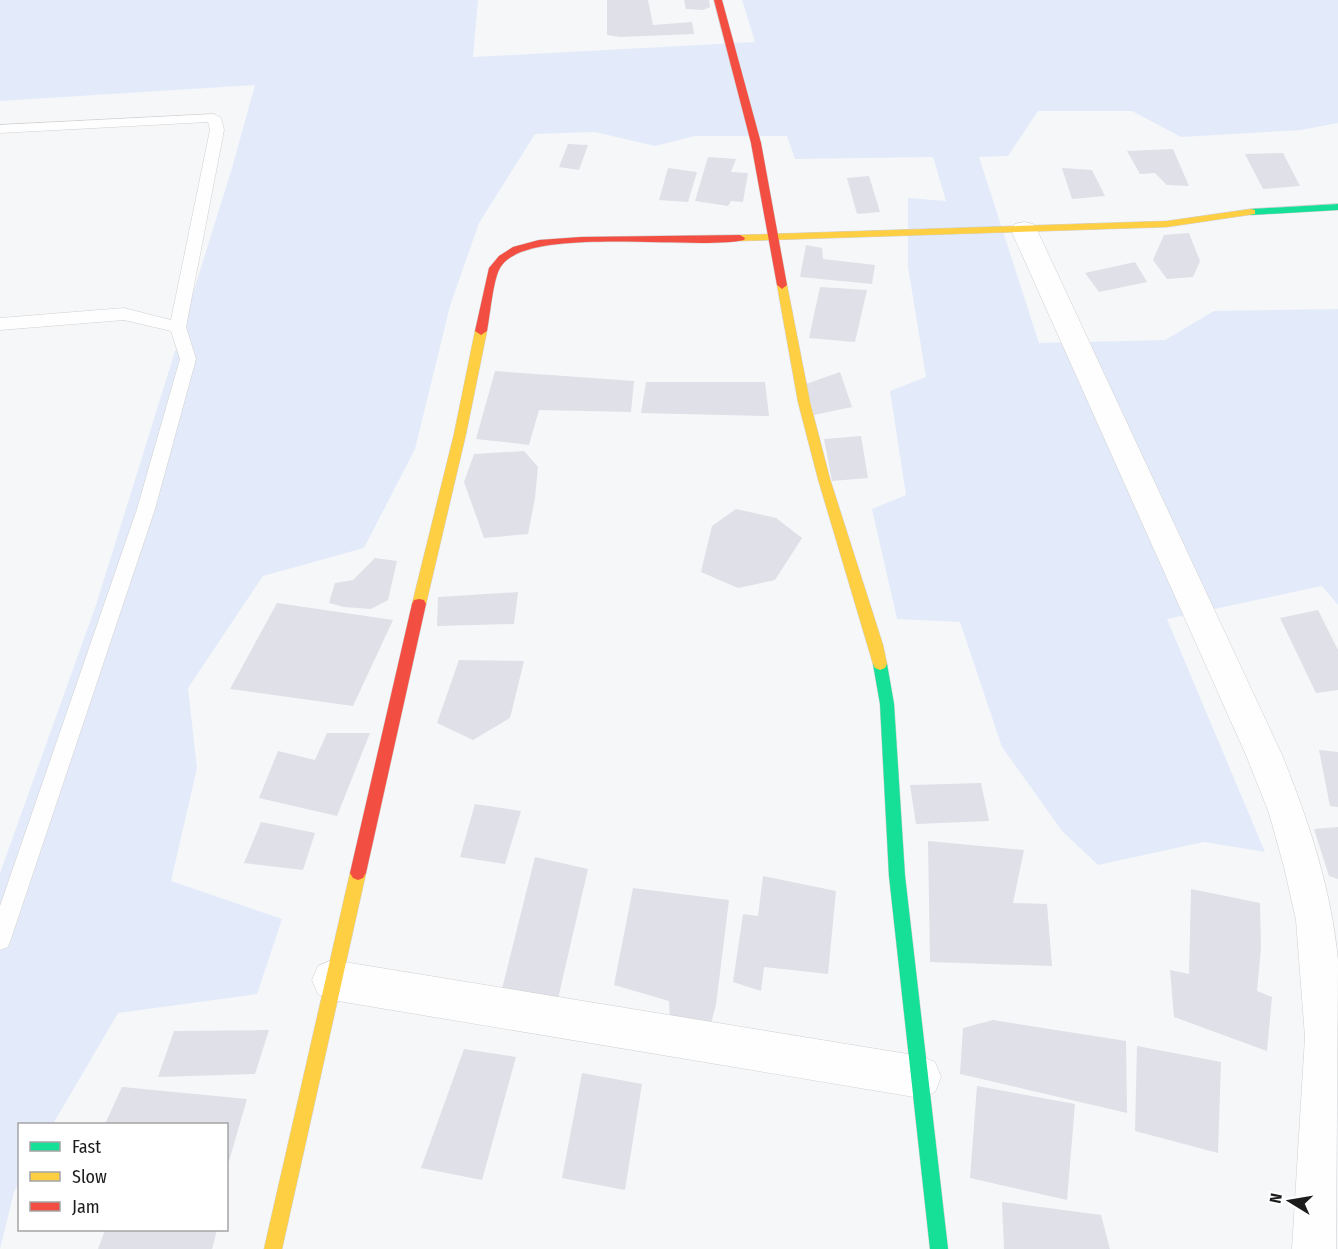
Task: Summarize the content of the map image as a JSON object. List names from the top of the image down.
{
  "legend": ["Fast", "Slow", "Jam"],
  "north": "left"
}
